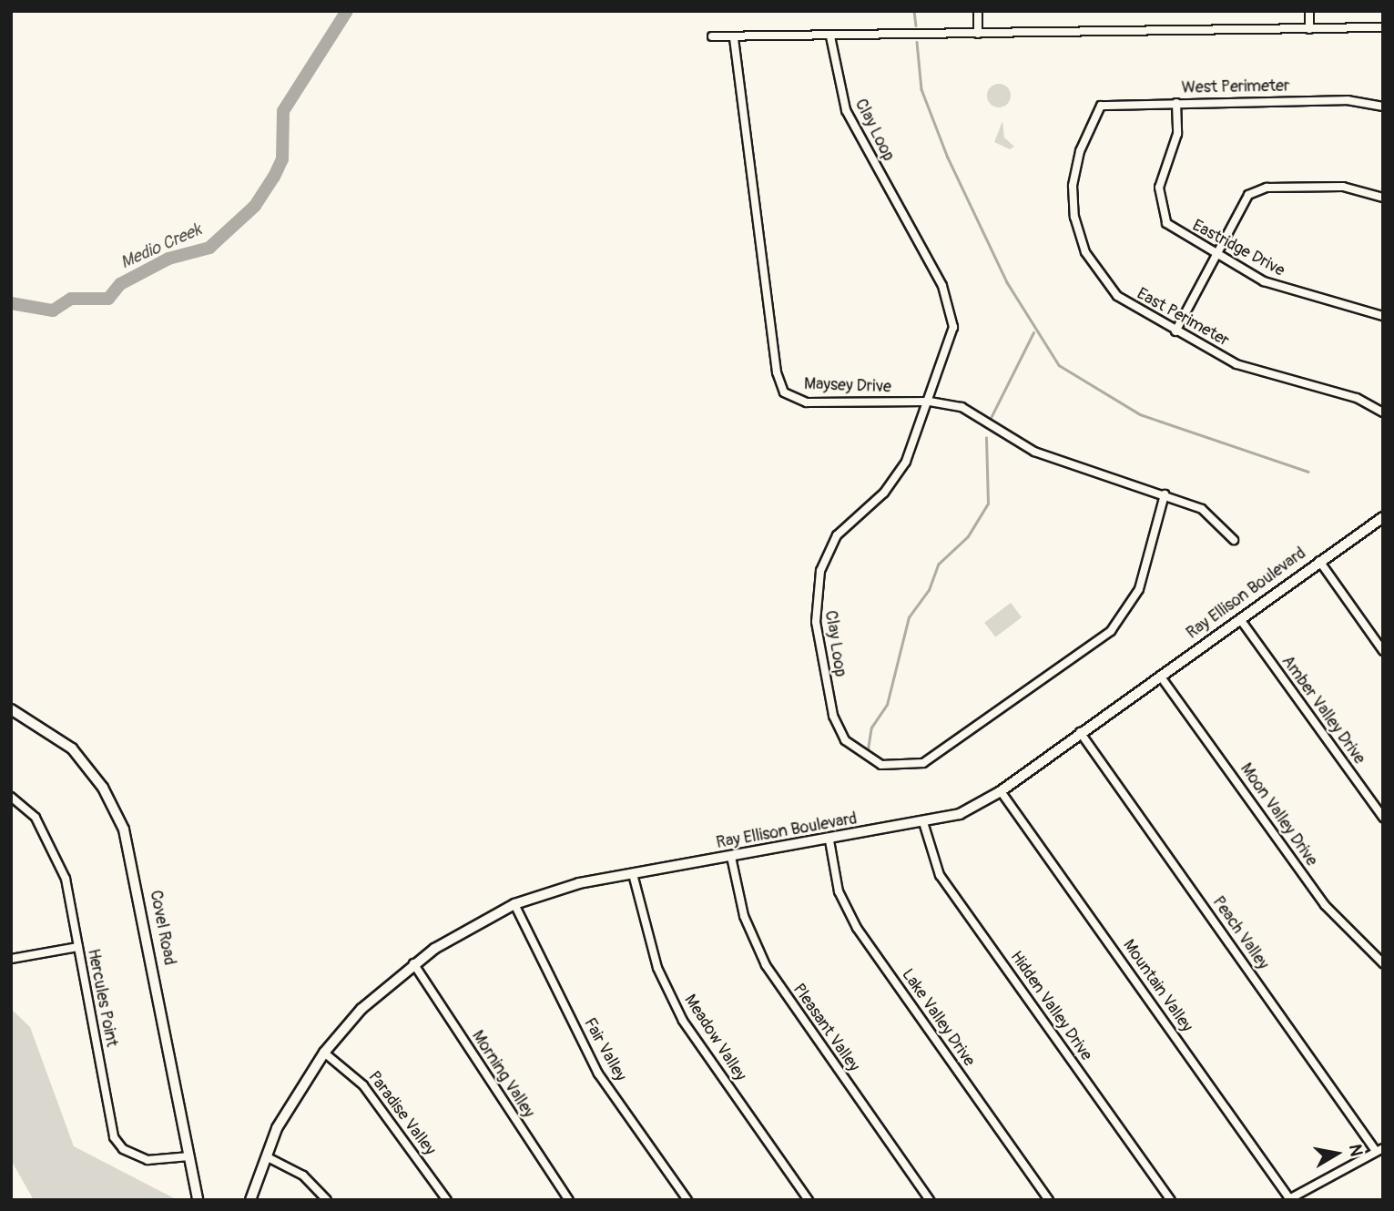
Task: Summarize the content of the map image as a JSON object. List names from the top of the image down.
{
  "streets": {
    "street": [
      "West Perimeter",
      "Clay Loop",
      "Eastridge Drive",
      "East Perimeter",
      "Maysey Drive",
      "Ray Ellison Boulevard",
      "Amber Valley Drive",
      "Moon Valley Drive",
      "Covel Road",
      "Peach Valley",
      "Mountain Valley",
      "Hercules Point",
      "Hidden Valley Drive",
      "Lake Valley Drive",
      "Pleasant Valley",
      "Meadow Valley",
      "Fair Valley",
      "Morning Valley",
      "Paradise Valley"
    ]
  },
  "crossings": [
    ["West Perimeter", "Eastridge Drive"],
    ["West Perimeter", "East Perimeter"],
    ["Clay Loop", "Maysey Drive"],
    ["Ray Ellison Boulevard", "Amber Valley Drive"],
    ["Ray Ellison Boulevard", "Moon Valley Drive"],
    ["Ray Ellison Boulevard", "Peach Valley"],
    ["Ray Ellison Boulevard", "Mountain Valley"],
    ["Ray Ellison Boulevard", "Hidden Valley Drive"],
    ["Ray Ellison Boulevard", "Lake Valley Drive"],
    ["Ray Ellison Boulevard", "Pleasant Valley"],
    ["Ray Ellison Boulevard", "Meadow Valley"],
    ["Ray Ellison Boulevard", "Fair Valley"],
    ["Ray Ellison Boulevard", "Morning Valley"],
    ["Ray Ellison Boulevard", "Paradise Valley"],
    ["Covel Road", "Hercules Point"]
  ],
  "water": ["Medio Creek"],
  "north": "right"
}
